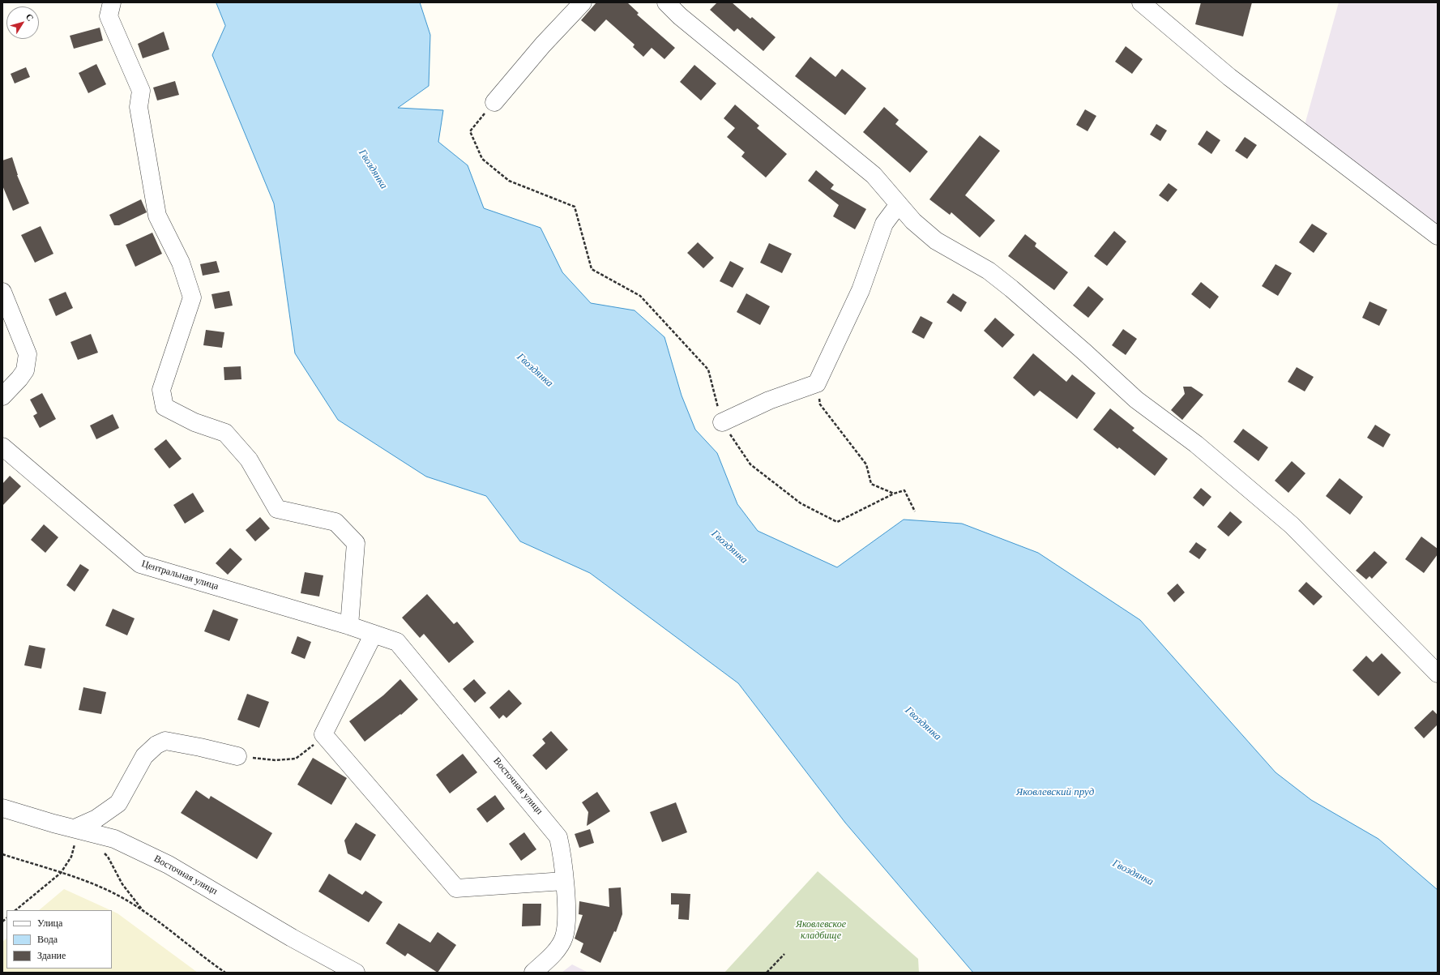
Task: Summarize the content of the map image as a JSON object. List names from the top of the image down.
{
  "streets": {
    "street": ["Центральная улица", "Восточная улицп"]
  },
  "crossings": [
    ["Центральная улица", "Восточная улицп"]
  ],
  "water": ["Гвоздянка", "Яковлевский пруд"],
  "parks": ["Яковлевское кладбище"],
  "legend": ["Улица", "Вода", "Здание"],
  "north": "top right"
}
